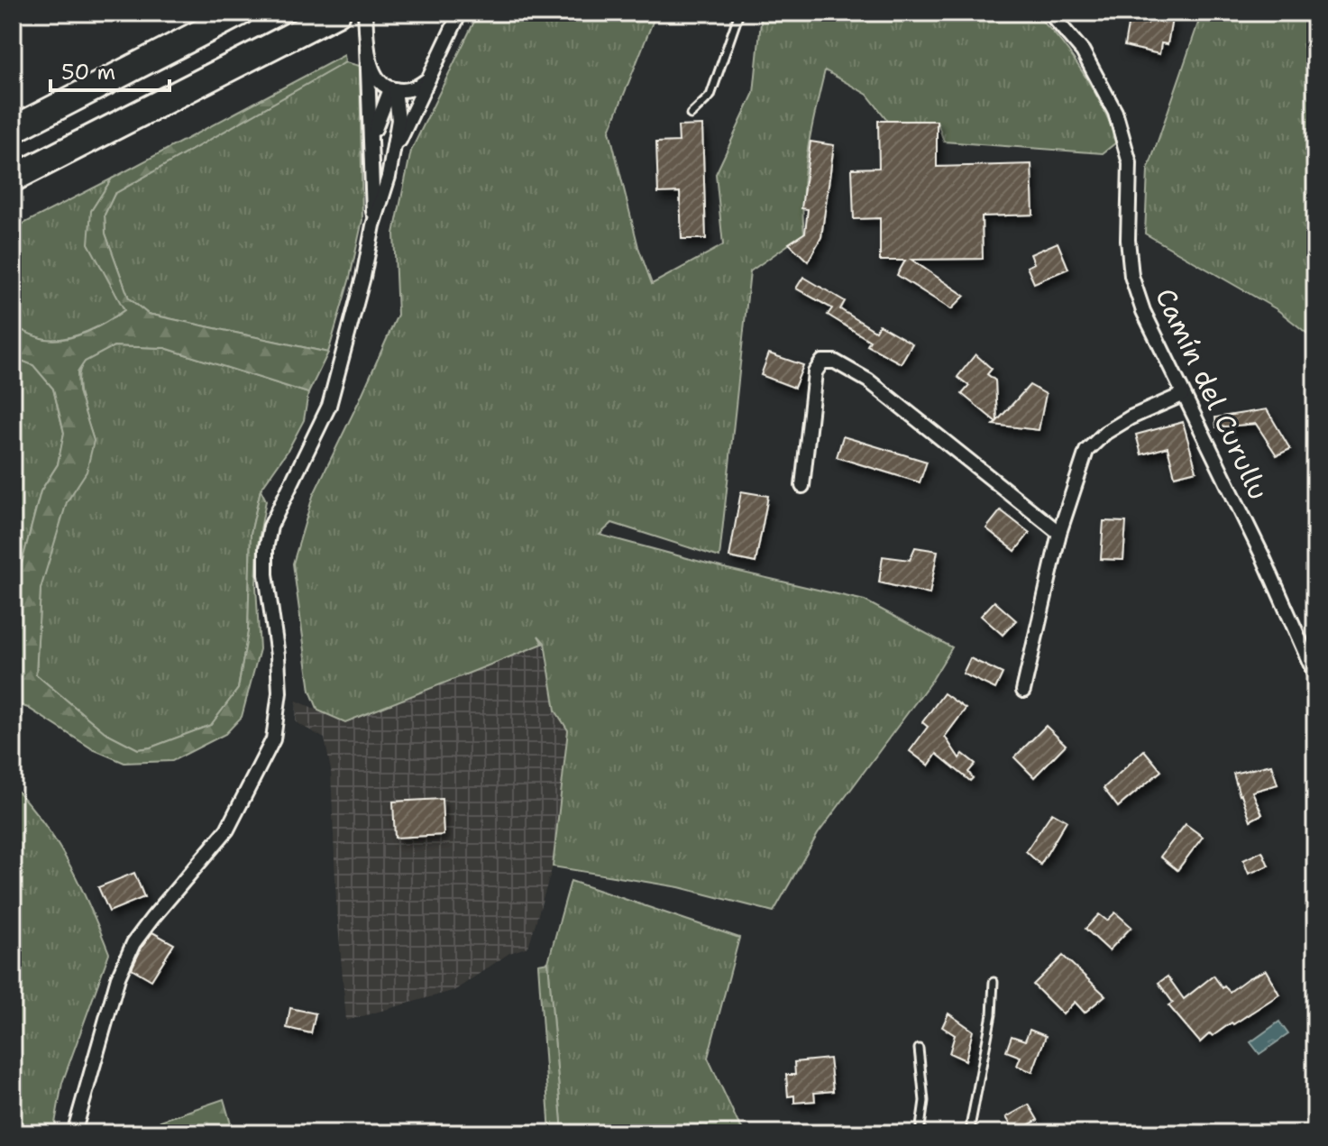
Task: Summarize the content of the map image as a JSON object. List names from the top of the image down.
{
  "streets": {
    "street": ["Camín del Curullu"]
  },
  "scale_bar": "50 m"
}
